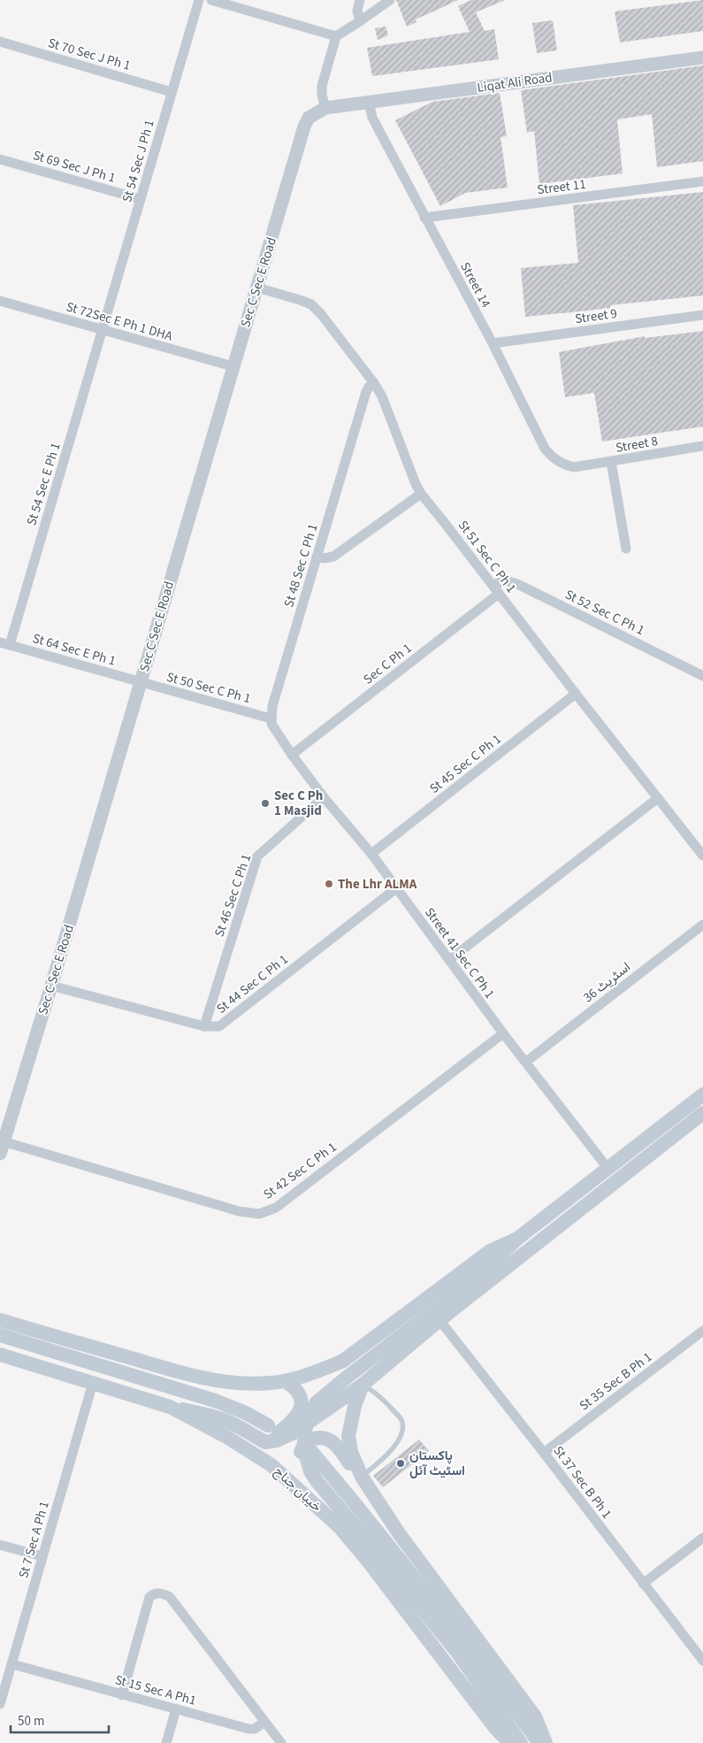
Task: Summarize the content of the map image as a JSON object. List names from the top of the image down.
{
  "streets": {
    "main road": ["خیبان جناح"],
    "street": [
      "St 70 Sec J Ph 1",
      "Liqat Ali Road",
      "St 54 Sec J Ph 1",
      "St 69 Sec J Ph 1",
      "Street 11",
      "Sec C Sec E Road",
      "Street 14",
      "Street 9",
      "St 72Sec E Ph 1 DHA",
      "Street 8",
      "St 54 Sec E Ph 1",
      "St 51 Sec C Ph 1",
      "St 48 Sec C Ph 1",
      "St 52 Sec C Ph 1",
      "St 64 Sec E Ph 1",
      "Sec C Ph 1",
      "St 50 Sec C Ph 1",
      "St 45 Sec C Ph 1",
      "St 46 Sec C Ph 1",
      "Street 41 Sec C Ph 1",
      "اسٹریٹ 36",
      "St 44 Sec C Ph 1",
      "St 42 Sec C Ph 1",
      "St 35 Sec B Ph 1",
      "St 37 Sec B Ph 1",
      "St 7 Sec A Ph 1",
      "St 15 Sec A Ph1"
    ]
  },
  "crossings": [
    ["St 70 Sec J Ph 1", "St 54 Sec J Ph 1"],
    ["Liqat Ali Road", "Sec C Sec E Road"],
    ["Liqat Ali Road", "Street 14"],
    ["St 54 Sec J Ph 1", "St 69 Sec J Ph 1"],
    ["St 54 Sec J Ph 1", "St 72Sec E Ph 1 DHA"],
    ["St 54 Sec J Ph 1", "St 54 Sec E Ph 1"],
    ["Street 11", "Street 14"],
    ["Sec C Sec E Road", "St 72Sec E Ph 1 DHA"],
    ["Sec C Sec E Road", "St 51 Sec C Ph 1"],
    ["Sec C Sec E Road", "St 64 Sec E Ph 1"],
    ["Sec C Sec E Road", "St 50 Sec C Ph 1"],
    ["Sec C Sec E Road", "St 44 Sec C Ph 1"],
    ["Sec C Sec E Road", "St 42 Sec C Ph 1"],
    ["Street 14", "Street 9"],
    ["Street 14", "Street 8"],
    ["St 72Sec E Ph 1 DHA", "St 54 Sec E Ph 1"],
    ["St 54 Sec E Ph 1", "St 64 Sec E Ph 1"],
    ["St 51 Sec C Ph 1", "St 48 Sec C Ph 1"],
    ["St 51 Sec C Ph 1", "St 52 Sec C Ph 1"],
    ["St 51 Sec C Ph 1", "Sec C Ph 1"],
    ["St 51 Sec C Ph 1", "St 45 Sec C Ph 1"],
    ["St 48 Sec C Ph 1", "St 50 Sec C Ph 1"],
    ["St 64 Sec E Ph 1", "St 50 Sec C Ph 1"],
    ["Sec C Ph 1", "Street 41 Sec C Ph 1"],
    ["St 45 Sec C Ph 1", "Street 41 Sec C Ph 1"],
    ["St 46 Sec C Ph 1", "Street 41 Sec C Ph 1"],
    ["St 46 Sec C Ph 1", "St 44 Sec C Ph 1"],
    ["Street 41 Sec C Ph 1", "اسٹریٹ 36"],
    ["Street 41 Sec C Ph 1", "St 44 Sec C Ph 1"],
    ["Street 41 Sec C Ph 1", "St 42 Sec C Ph 1"],
    ["St 35 Sec B Ph 1", "St 37 Sec B Ph 1"],
    ["خیبان جناح", "St 7 Sec A Ph 1"],
    ["St 7 Sec A Ph 1", "St 15 Sec A Ph1"]
  ],
  "places": ["Sec C Ph 1 Masjid", "The Lhr ALMA", "پاکستان اسٹیٹ آئل"],
  "scale_bar": "50 m"
}
